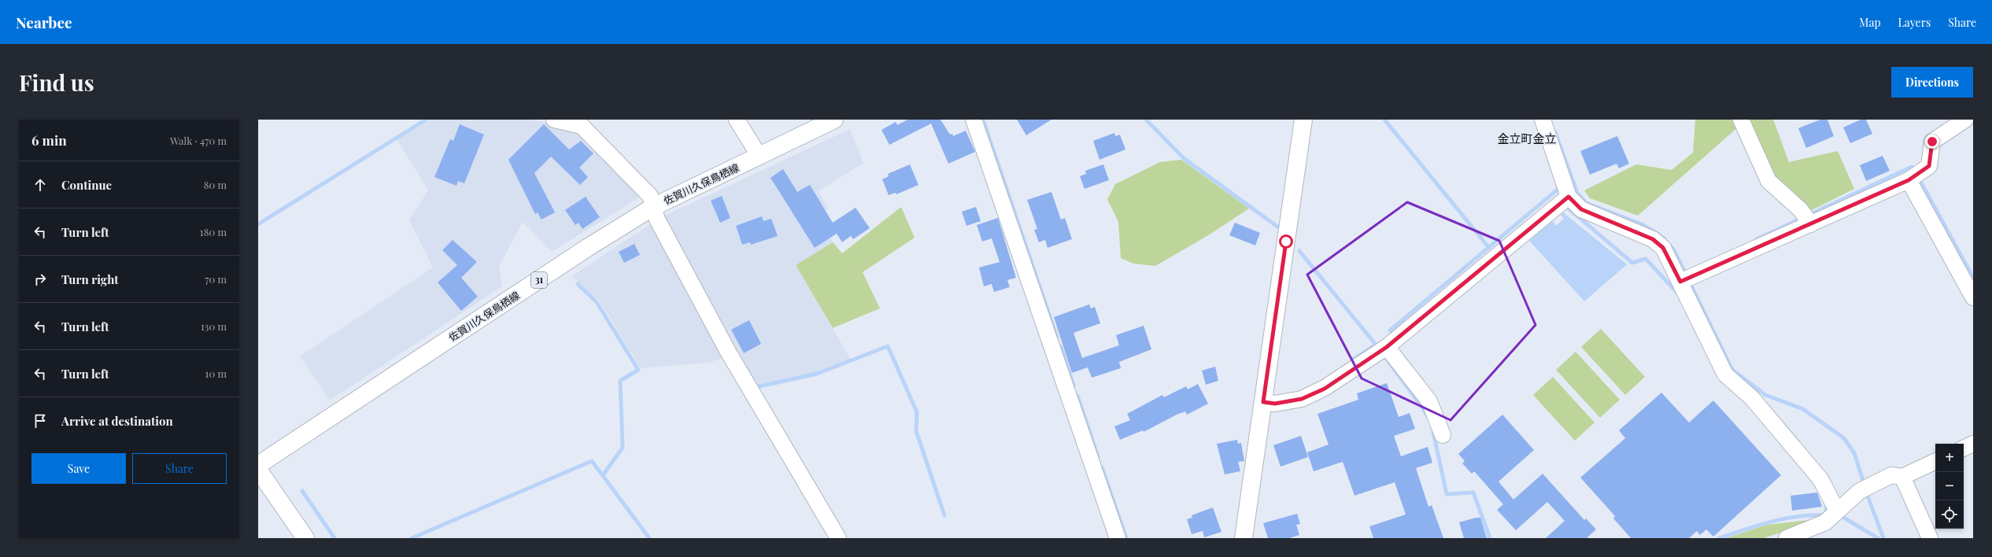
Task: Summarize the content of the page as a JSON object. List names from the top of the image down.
{
  "streets": {
    "main road": ["佐賀川久保鳥栖線", "31"]
  },
  "districts": ["金立町金立"],
  "page": {
    "header": "Nearbee",
    "nav": ["Map", "Layers", "Share"],
    "buttons": [
      "Directions",
      ["Save", "Share"]
    ],
    "title": "Find us",
    "heading": ["6 min", "Walk · 470 m"],
    "list": [
      ["Continue", "80 m"],
      ["Turn left", "180 m"],
      ["Turn right", "70 m"],
      ["Turn left", "130 m"],
      ["Turn left", "10 m"],
      "Arrive at destination"
    ],
    "map_buttons": ["+", "−"]
  }
}
